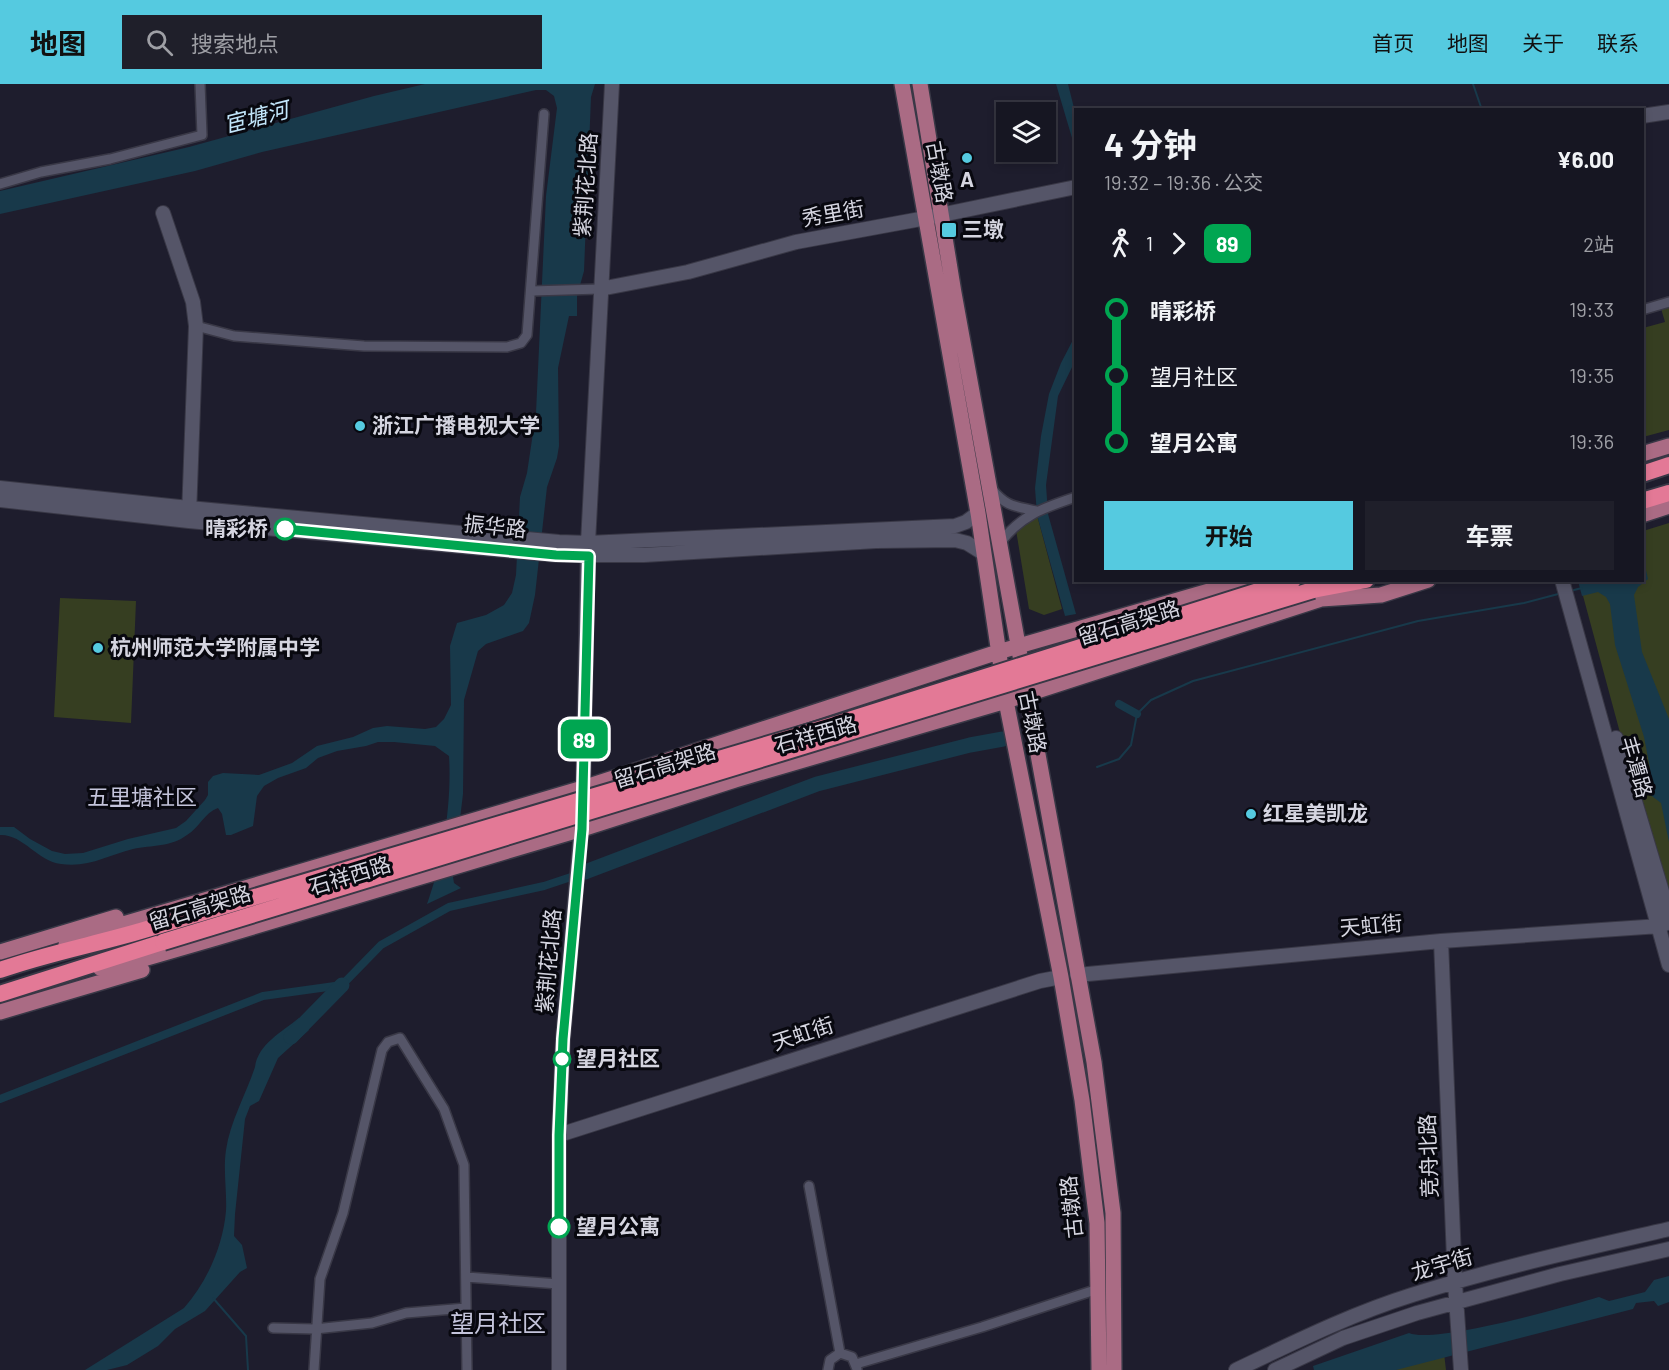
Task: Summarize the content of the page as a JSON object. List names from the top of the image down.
{
  "streets": {
    "highway": ["留石高架路"],
    "main road": ["古墩路", "石祥西路"],
    "street": [
      "紫荆花北路",
      "秀里街",
      "振华路",
      "丰潭路",
      "天虹街",
      "竞舟北路",
      "龙宇街"
    ]
  },
  "crossings": [
    ["古墩路", "秀里街"],
    ["古墩路", "振华路"],
    ["古墩路", "石祥西路"],
    ["古墩路", "天虹街"],
    ["紫荆花北路", "秀里街"],
    ["紫荆花北路", "振华路"],
    ["紫荆花北路", "石祥西路"],
    ["紫荆花北路", "天虹街"],
    ["留石高架路", "石祥西路"],
    ["丰潭路", "天虹街"],
    ["天虹街", "竞舟北路"],
    ["竞舟北路", "龙宇街"]
  ],
  "districts": ["五里塘社区", "望月社区"],
  "water": ["宦塘河"],
  "places": {
    "other": [
      "A",
      "浙江广播电视大学",
      "晴彩桥",
      "杭州师范大学附属中学",
      "红星美凯龙",
      "望月社区",
      "望月公寓"
    ],
    "transit": ["三墩"]
  },
  "lines": ["bus line 89"],
  "page": {
    "header": "地图",
    "search": "搜索地点",
    "nav": [
      "首页",
      "地图",
      "关于",
      "联系"
    ],
    "on_map": "89",
    "heading": ["4 分钟", "19:32 – 19:36 · 公交", "¥6.00"],
    "legs": ["1", "89", "2站"],
    "list": [
      {
        "name": "晴彩桥",
        "value": "19:33"
      },
      {
        "name": "望月社区",
        "value": "19:35"
      },
      {
        "name": "望月公寓",
        "value": "19:36"
      }
    ],
    "buttons": ["开始", "车票"]
  }
}
